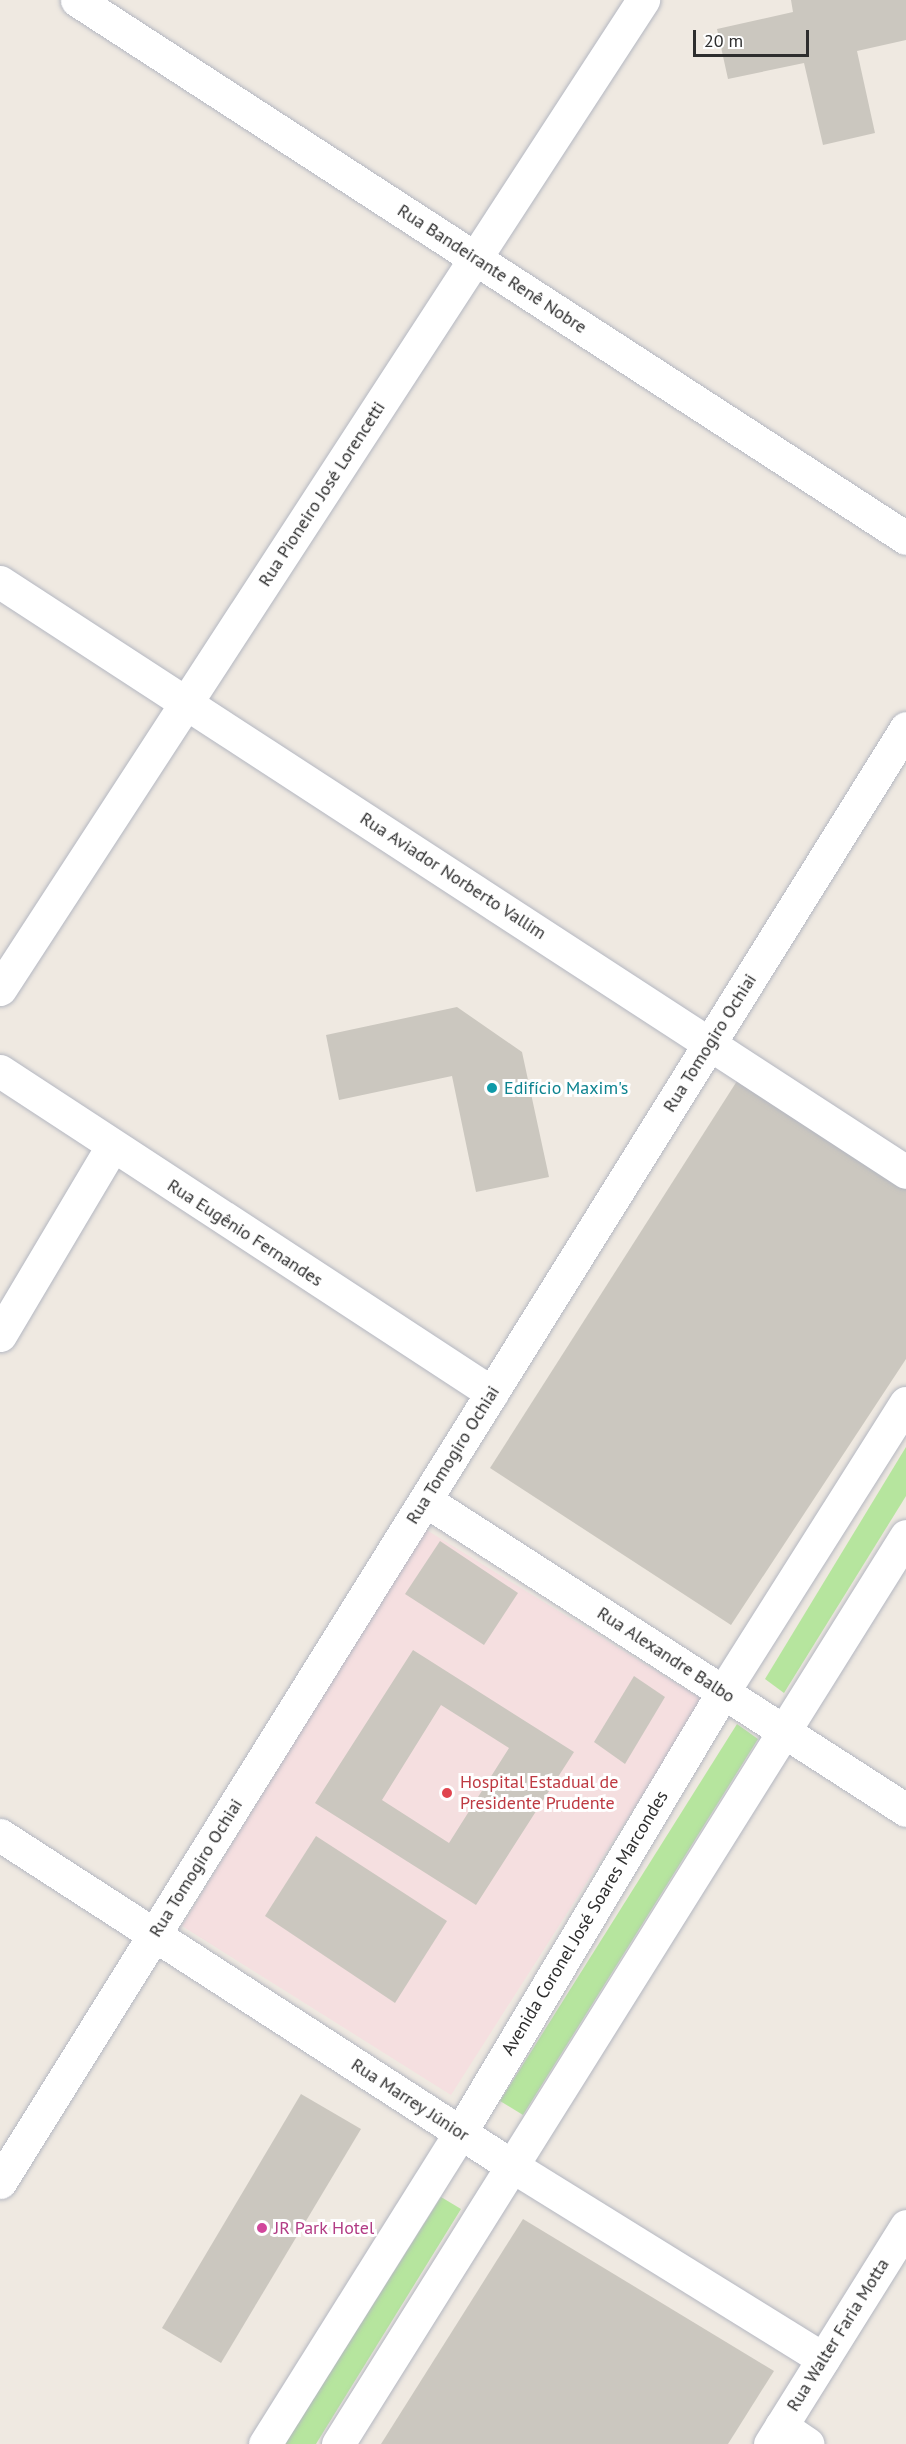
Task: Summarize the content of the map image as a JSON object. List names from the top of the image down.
{
  "streets": {
    "street": [
      "Rua Bandeirante Renê Nobre",
      "Rua Pioneiro José Lorencetti",
      "Rua Aviador Norberto Vallim",
      "Rua Tomogiro Ochiai",
      "Rua Eugênio Fernandes",
      "Rua Alexandre Balbo",
      "Avenida Coronel José Soares Marcondes",
      "Rua Marrey Júnior",
      "Rua Walter Faria Motta"
    ]
  },
  "crossings": [
    ["Rua Bandeirante Renê Nobre", "Rua Pioneiro José Lorencetti"],
    ["Rua Pioneiro José Lorencetti", "Rua Aviador Norberto Vallim"],
    ["Rua Aviador Norberto Vallim", "Rua Tomogiro Ochiai"],
    ["Rua Tomogiro Ochiai", "Rua Eugênio Fernandes"],
    ["Rua Tomogiro Ochiai", "Rua Alexandre Balbo"],
    ["Rua Tomogiro Ochiai", "Rua Marrey Júnior"],
    ["Rua Alexandre Balbo", "Avenida Coronel José Soares Marcondes"],
    ["Avenida Coronel José Soares Marcondes", "Rua Marrey Júnior"],
    ["Rua Marrey Júnior", "Rua Walter Faria Motta"]
  ],
  "places": ["Edifício Maxim's", "Hospital Estadual de Presidente Prudente", "JR Park Hotel"],
  "scale_bar": "20 m"
}
